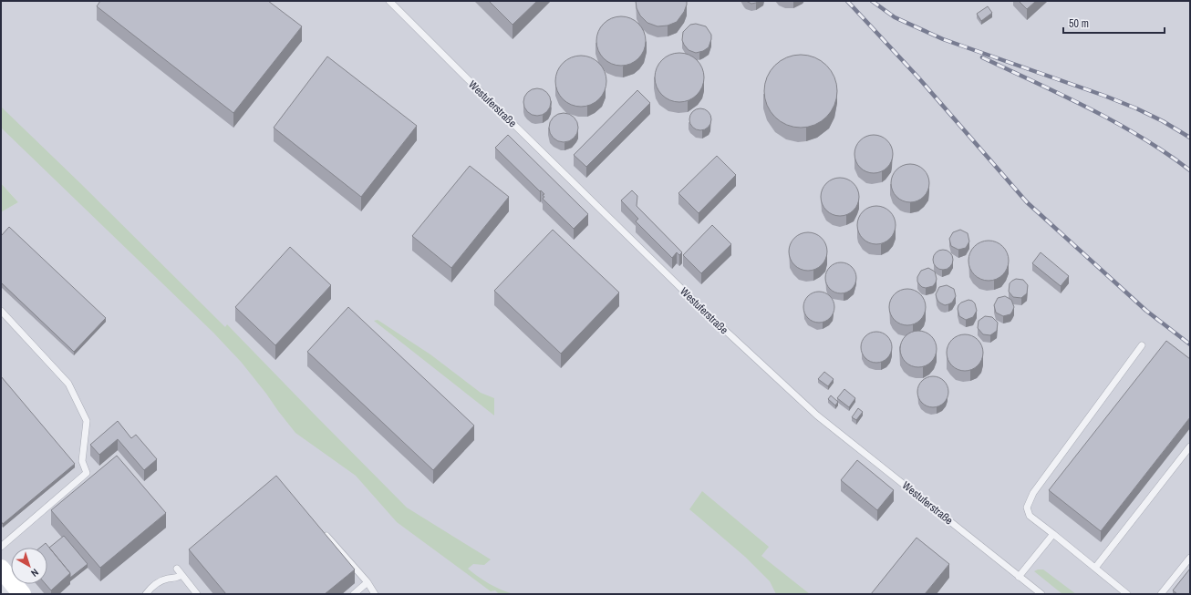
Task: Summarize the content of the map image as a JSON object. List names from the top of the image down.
{
  "streets": {
    "lane": ["Westuferstraße"]
  },
  "scale_bar": "50 m",
  "north": "bottom right"
}
